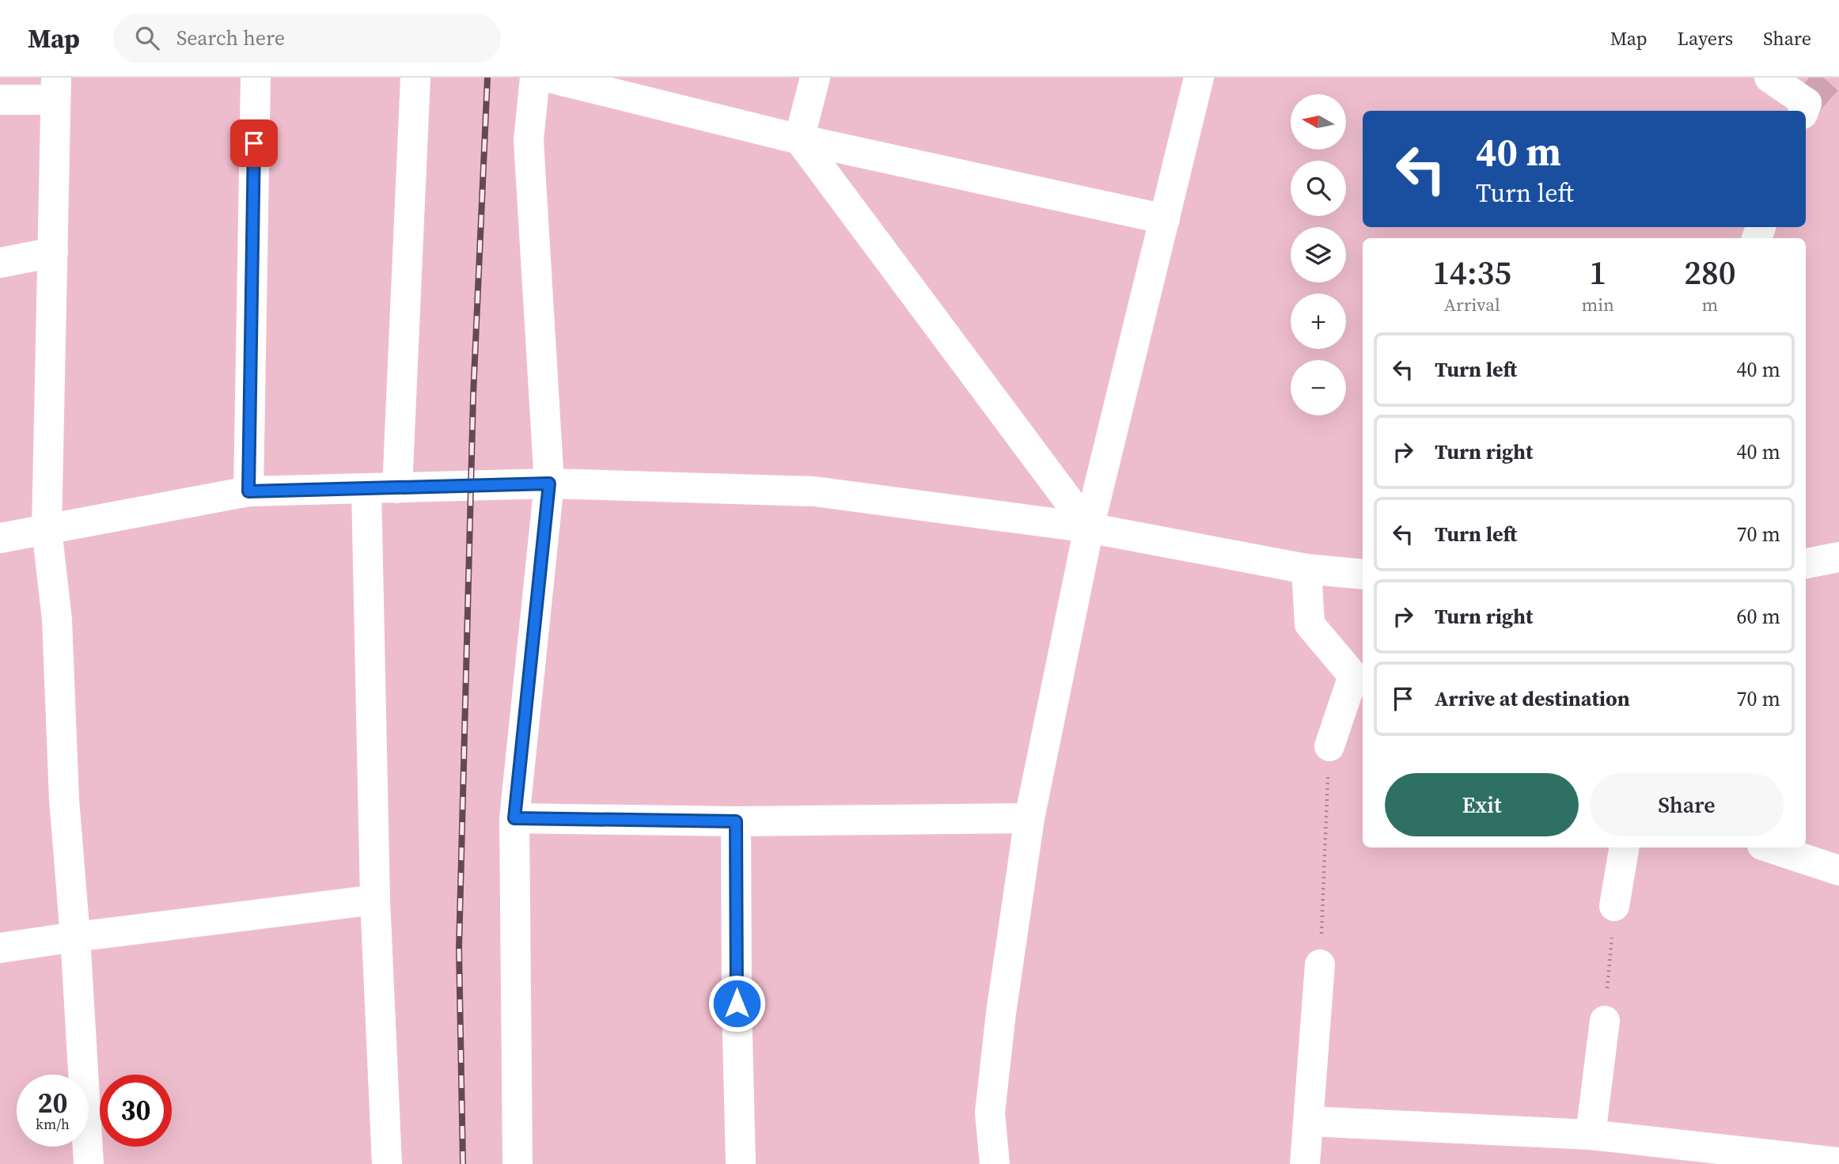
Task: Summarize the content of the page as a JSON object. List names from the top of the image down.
{
  "north": "left",
  "page": {
    "header": "Map",
    "search": "Search here",
    "nav": ["Map", "Layers", "Share"],
    "map_buttons": ["+", "−"],
    "turn": ["40 m", "Turn left"],
    "eta": [
      "14:35",
      "Arrival",
      "1",
      "min",
      "280",
      "m"
    ],
    "list": [
      {
        "name": "Turn left",
        "value": "40 m"
      },
      {
        "name": "Turn right",
        "value": "40 m"
      },
      {
        "name": "Turn left",
        "value": "70 m"
      },
      {
        "name": "Turn right",
        "value": "60 m"
      },
      {
        "name": "Arrive at destination",
        "value": "70 m"
      }
    ],
    "buttons": ["Exit", "Share"],
    "speed": "20 km/h",
    "limit": "30"
  }
}
